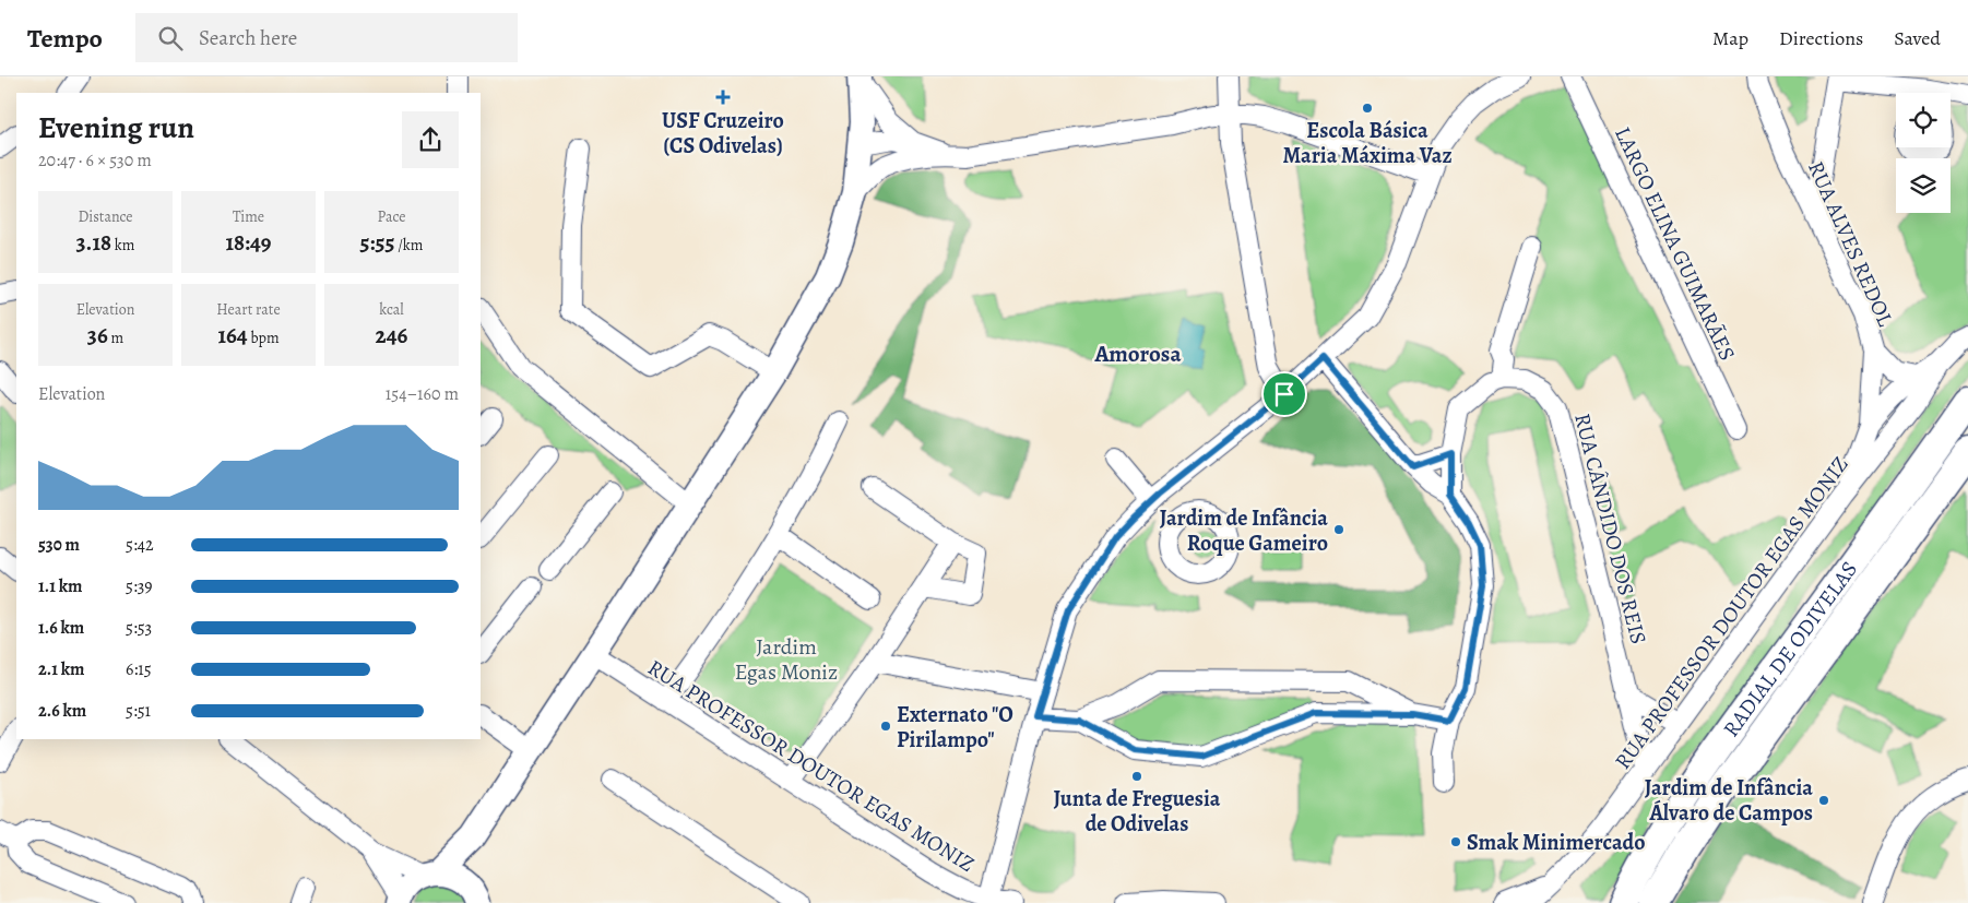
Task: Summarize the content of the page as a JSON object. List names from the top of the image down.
{
  "streets": {
    "highway": ["RADIAL DE ODIVELAS"],
    "street": [
      "LARGO ELINA GUIMARÃES",
      "RUA ALVES REDOL",
      "RUA CÂNDIDO DOS REIS",
      "RUA PROFESSOR DOUTOR EGAS MONIZ"
    ]
  },
  "crossings": [
    ["RUA ALVES REDOL", "RUA PROFESSOR DOUTOR EGAS MONIZ"],
    ["RUA CÂNDIDO DOS REIS", "RUA PROFESSOR DOUTOR EGAS MONIZ"]
  ],
  "districts": ["Amorosa"],
  "parks": ["Jardim Egas Moniz"],
  "places": {
    "health": ["USF Cruzeiro (CS Odivelas)"],
    "other": [
      "Escola Básica Maria Máxima Vaz",
      "Jardim de Infância Roque Gameiro",
      "Externato \"O Pirilampo\"",
      "Junta de Freguesia de Odivelas",
      "Jardim de Infância Álvaro de Campos",
      "Smak Minimercado"
    ]
  },
  "page": {
    "header": "Tempo",
    "search": "Search here",
    "nav": ["Map", "Directions", "Saved"],
    "heading": ["Evening run", "20:47 · 6 × 530 m"],
    "stats": [
      ["Distance", "3.18 km"],
      ["Time", "18:49"],
      ["Pace", "5:55 /km"],
      ["Elevation", "36 m"],
      ["Heart rate", "164 bpm"],
      ["kcal", "246"]
    ],
    "chart": ["Elevation", "154–160 m"],
    "list": [
      {
        "name": "530 m",
        "note": "5:42"
      },
      {
        "name": "1.1 km",
        "note": "5:39"
      },
      {
        "name": "1.6 km",
        "note": "5:53"
      },
      {
        "name": "2.1 km",
        "note": "6:15"
      },
      {
        "name": "2.6 km",
        "note": "5:51"
      }
    ]
  }
}
